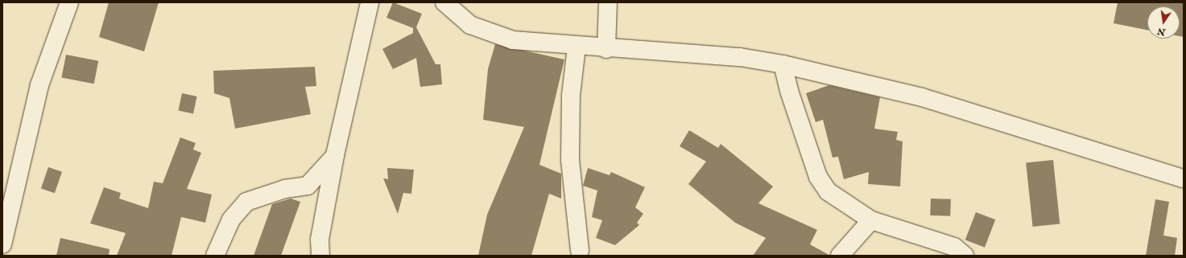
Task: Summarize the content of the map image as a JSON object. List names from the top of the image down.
{
  "north": "bottom"
}
